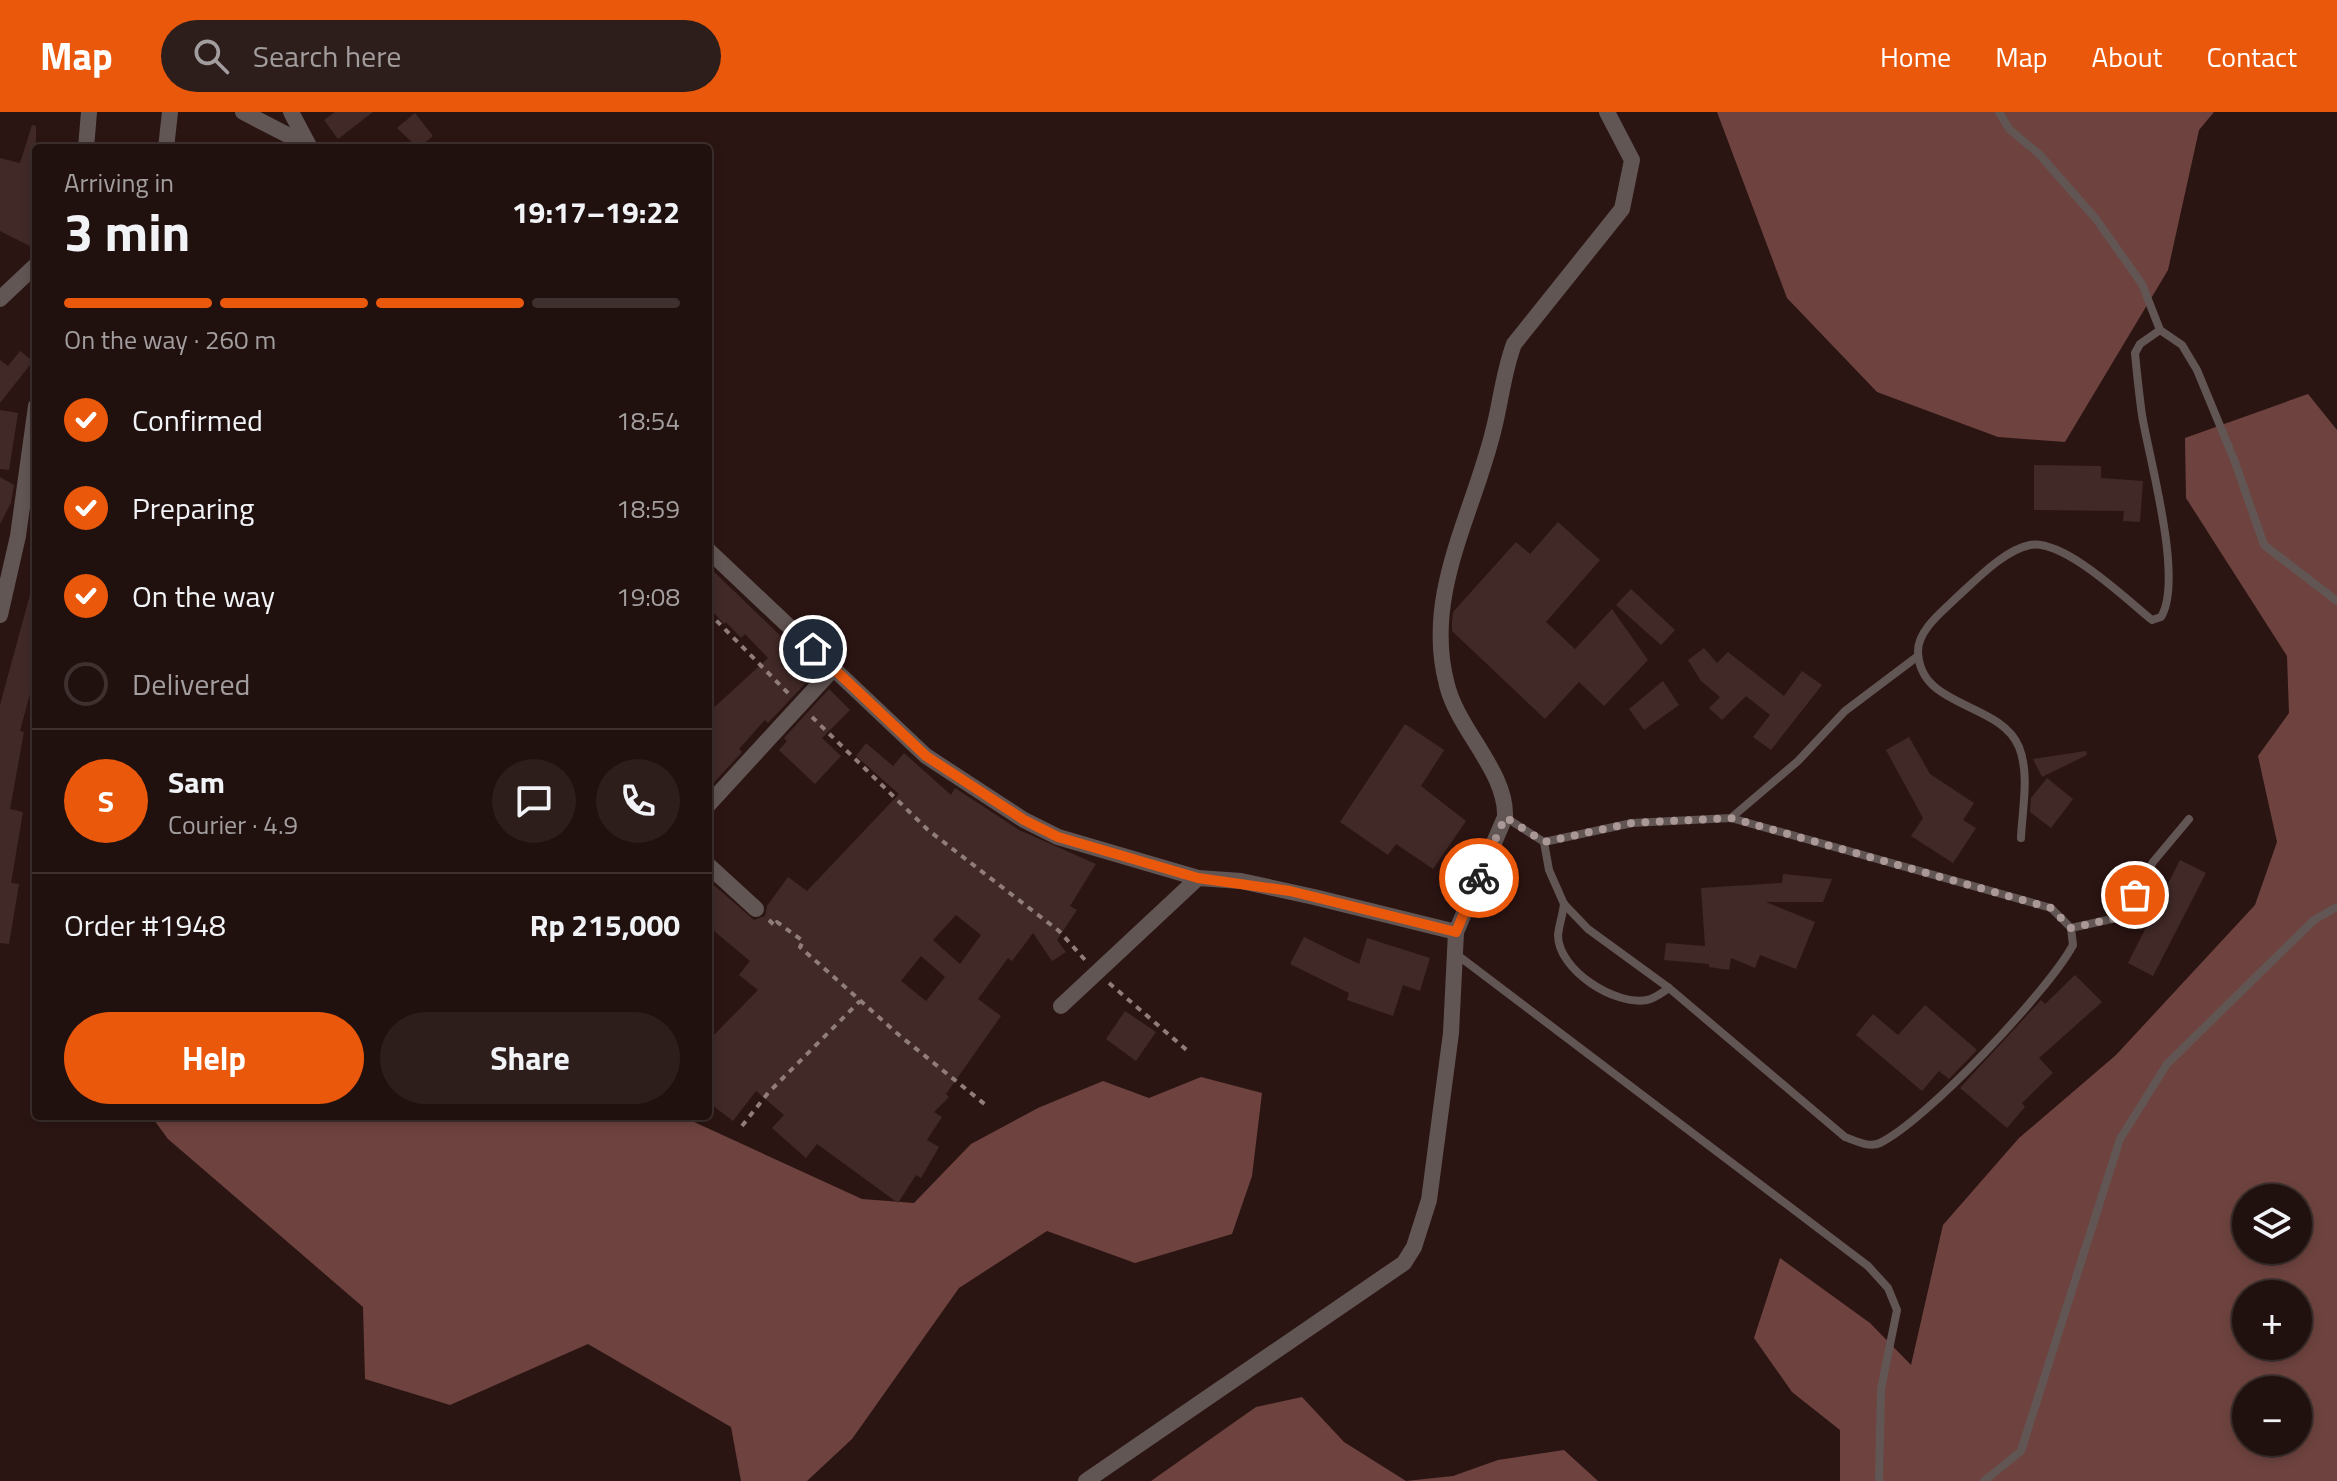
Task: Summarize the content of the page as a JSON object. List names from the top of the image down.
{
  "page": {
    "header": "Map",
    "search": "Search here",
    "nav": [
      "Home",
      "Map",
      "About",
      "Contact"
    ],
    "heading": ["3 min", "Arriving in", "19:17–19:22"],
    "panel": [
      "Sam",
      "Courier · 4.9",
      "Order #1948",
      "Rp 215,000"
    ],
    "bar": "On the way · 260 m",
    "list": [
      ["Confirmed", "18:54"],
      ["Preparing", "18:59"],
      ["On the way", "19:08"],
      "Delivered"
    ],
    "round": "S",
    "buttons": ["Help", "Share"],
    "map_buttons": ["+", "−"]
  }
}
